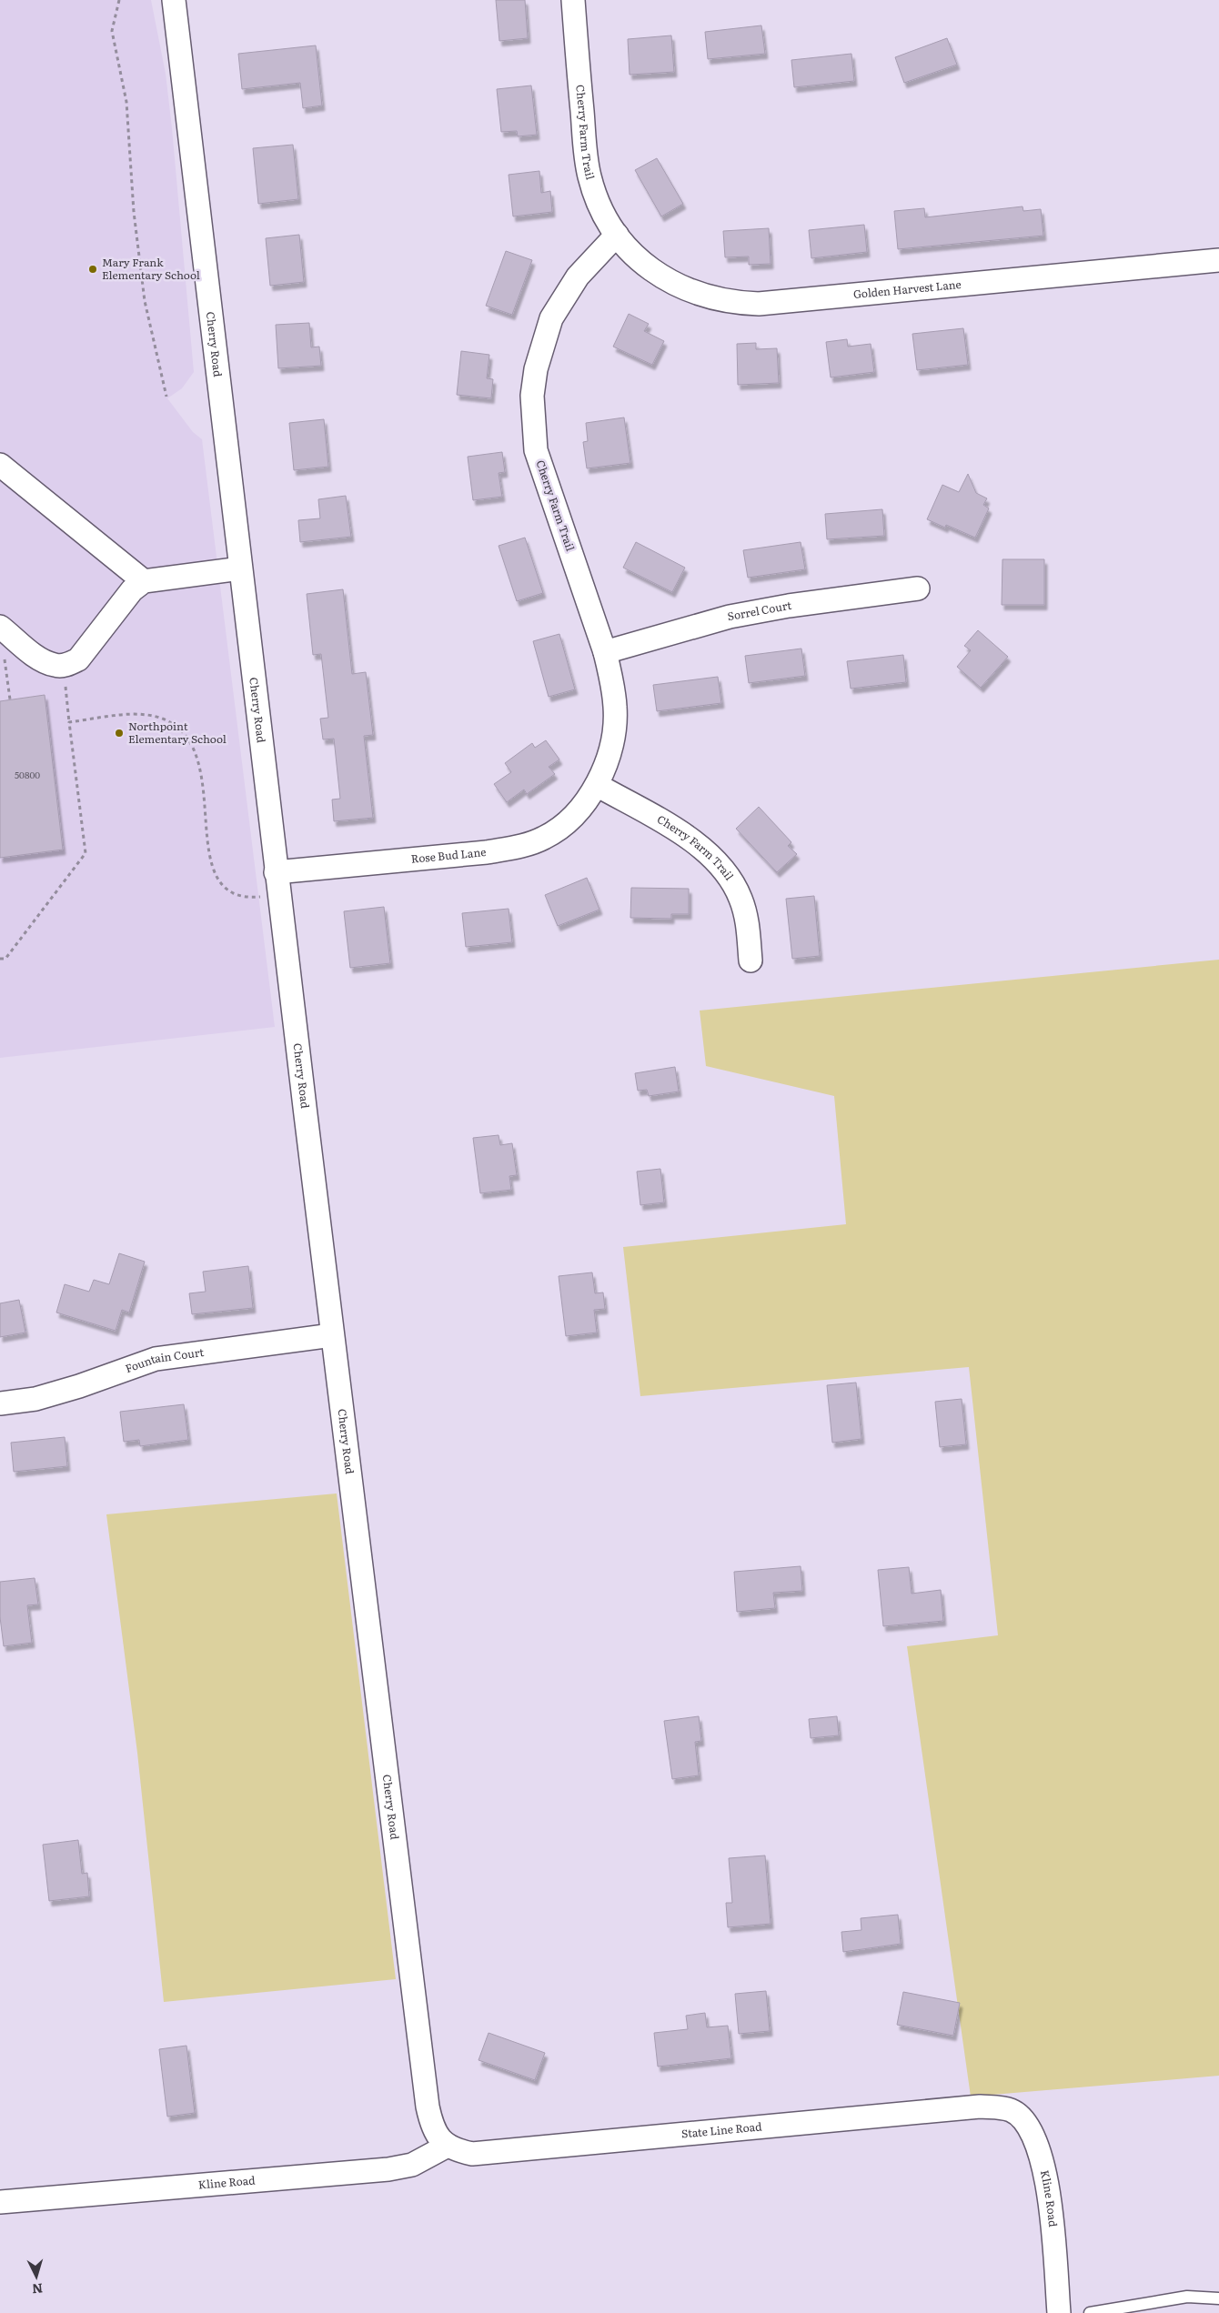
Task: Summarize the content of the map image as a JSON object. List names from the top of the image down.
{
  "streets": {
    "street": [
      "Cherry Farm Trail",
      "Golden Harvest Lane",
      "Cherry Road",
      "Sorrel Court",
      "Rose Bud Lane",
      "Fountain Court",
      "State Line Road",
      "Kline Road"
    ]
  },
  "crossings": [
    ["Cherry Farm Trail", "Golden Harvest Lane"],
    ["Cherry Farm Trail", "Sorrel Court"],
    ["Cherry Farm Trail", "Rose Bud Lane"],
    ["Cherry Road", "Rose Bud Lane"],
    ["Cherry Road", "Fountain Court"],
    ["Cherry Road", "State Line Road"],
    ["Cherry Road", "Kline Road"],
    ["State Line Road", "Kline Road"]
  ],
  "places": ["Mary Frank Elementary School", "Northpoint Elementary School"],
  "house_numbers": ["50800"],
  "north": "bottom"
}
